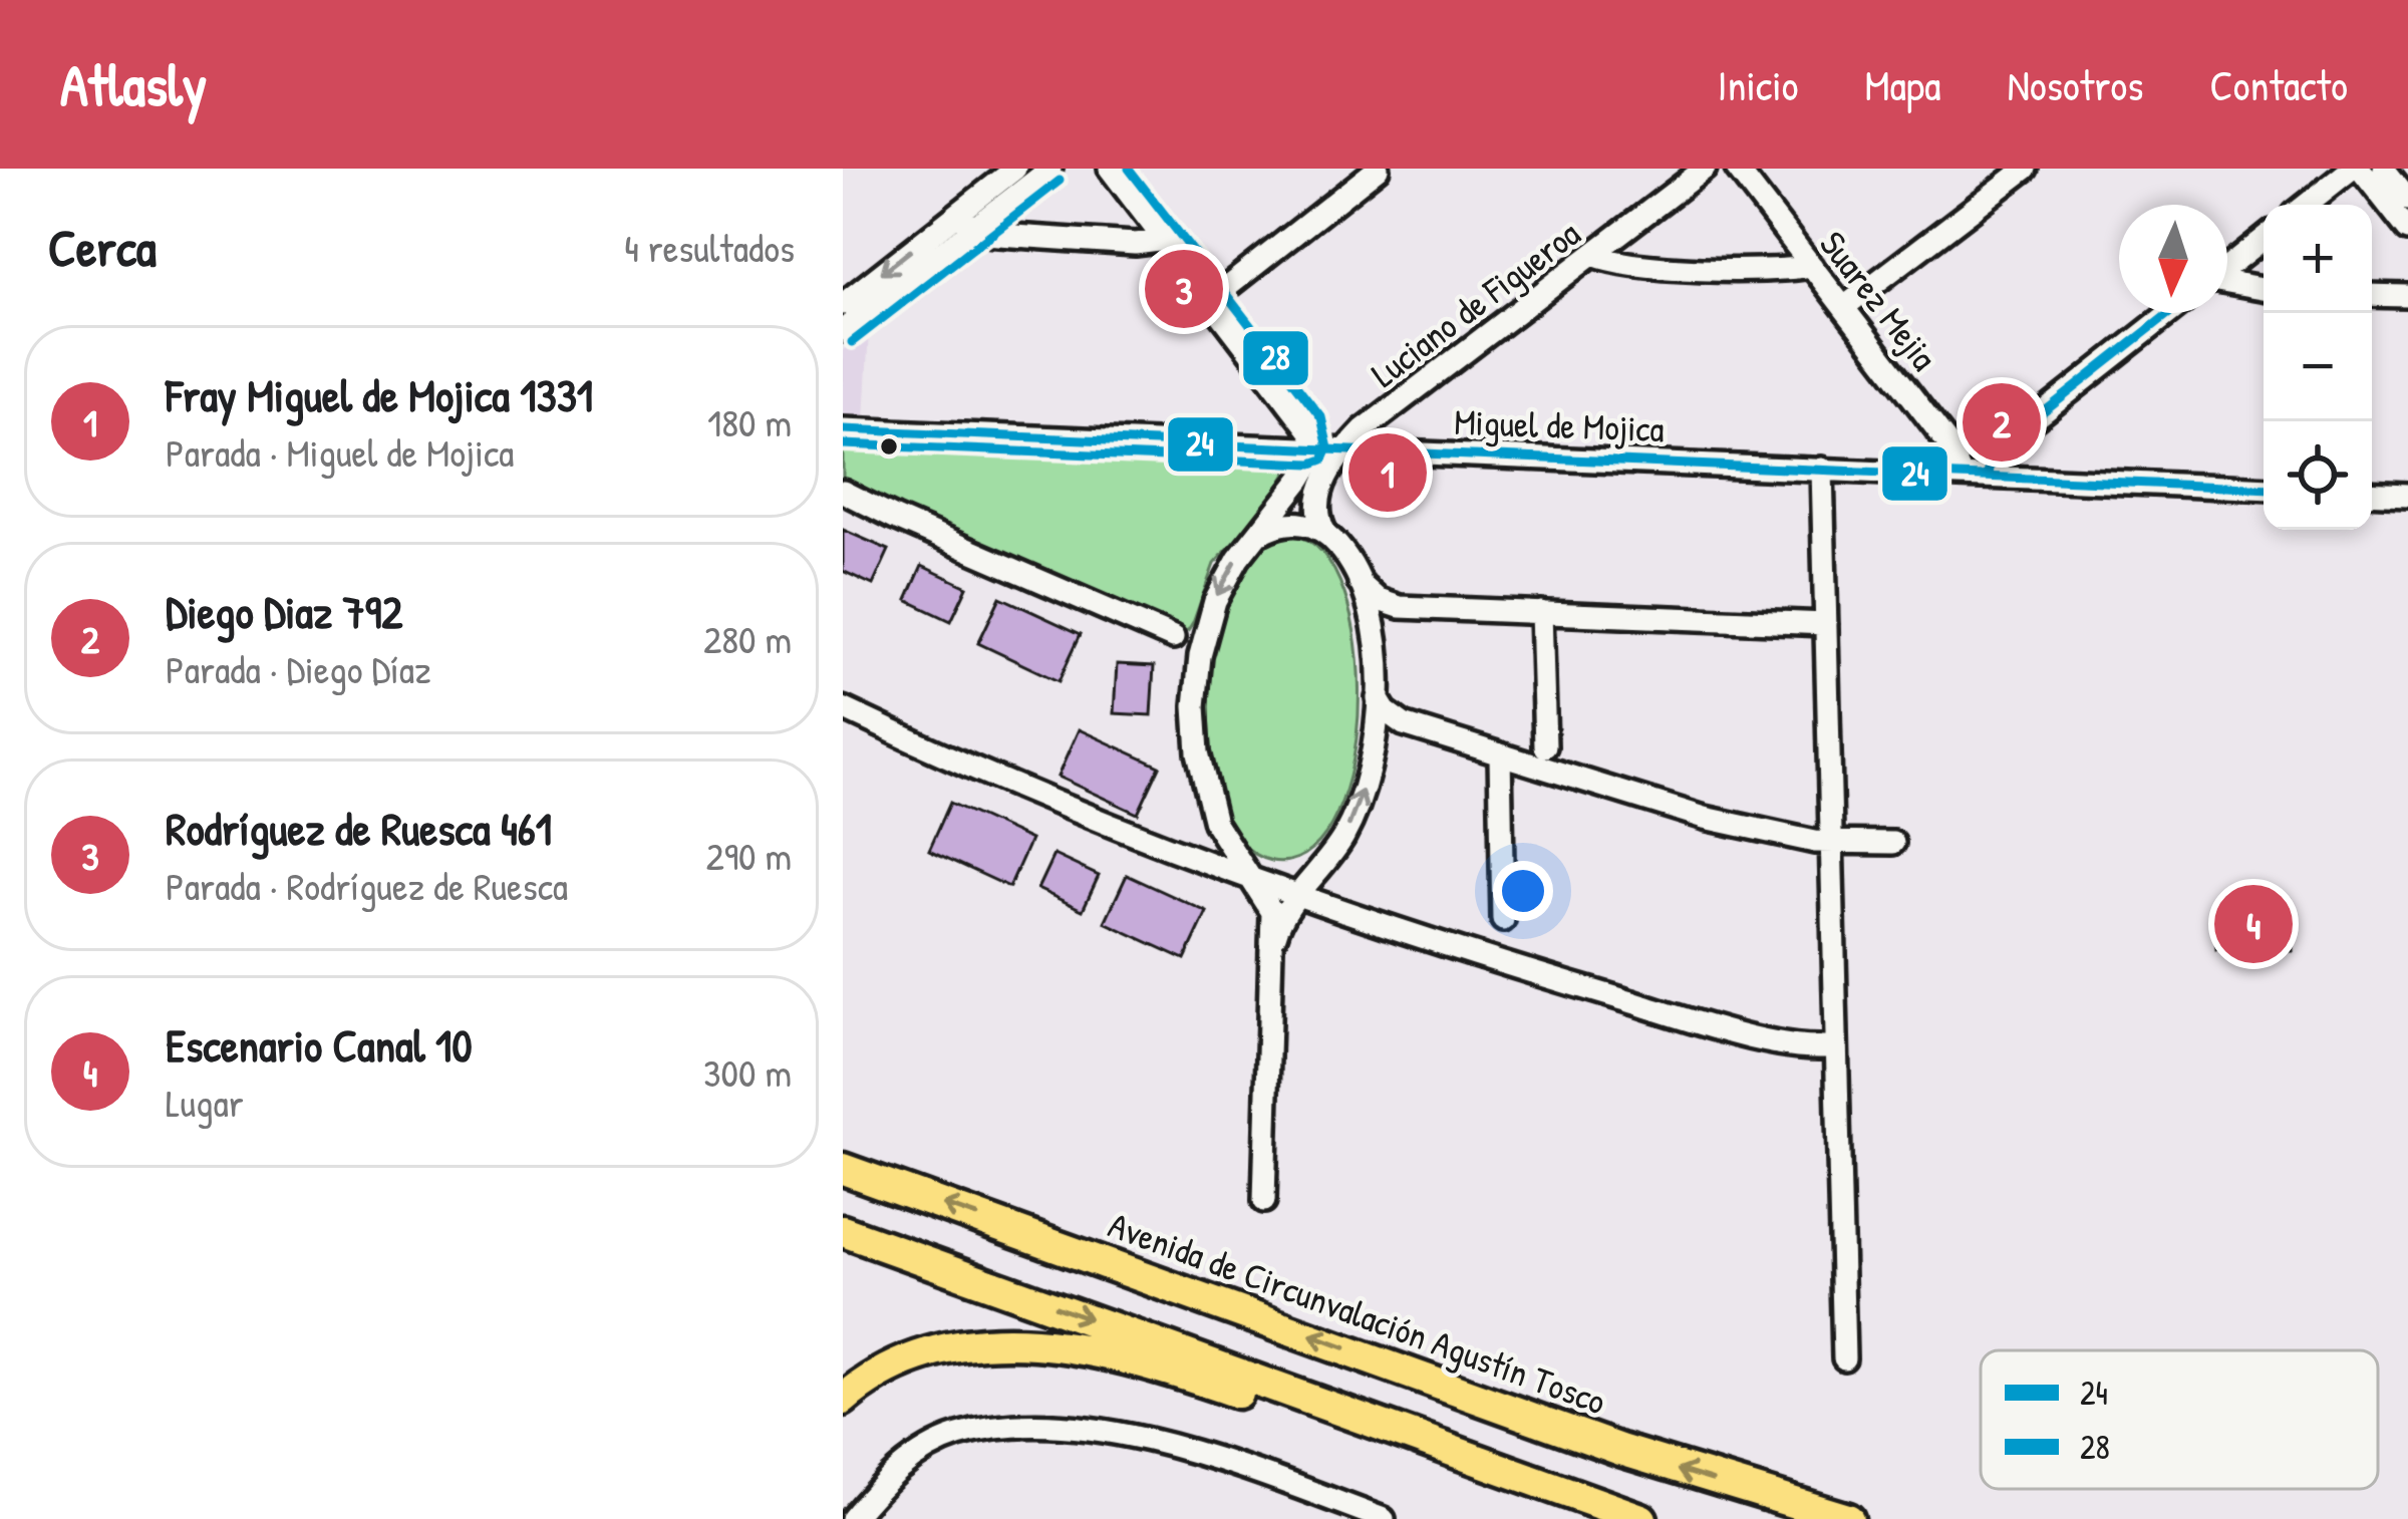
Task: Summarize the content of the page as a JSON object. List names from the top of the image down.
{
  "streets": {
    "highway": ["Avenida de Circunvalación Agustín Tosco"],
    "street": ["Suarez Mejia", "Luciano de Figueroa", "Miguel de Mojica"]
  },
  "crossings": [
    ["Suarez Mejia", "Miguel de Mojica"],
    ["Luciano de Figueroa", "Miguel de Mojica"]
  ],
  "lines": ["transit line 28", "transit line 24"],
  "legend": ["24", "28"],
  "north": "bottom",
  "page": {
    "header": "Atlasly",
    "nav": [
      "Inicio",
      "Mapa",
      "Nosotros",
      "Contacto"
    ],
    "heading": ["Cerca", "4 resultados"],
    "map_buttons": ["+", "−"],
    "pins": [
      "3",
      "2",
      "1",
      "4"
    ],
    "list": [
      {
        "mark": "1",
        "name": "Fray Miguel de Mojica 1331",
        "note": "Parada · Miguel de Mojica",
        "value": "180 m"
      },
      {
        "mark": "2",
        "name": "Diego Diaz 792",
        "note": "Parada · Diego Díaz",
        "value": "280 m"
      },
      {
        "mark": "3",
        "name": "Rodríguez de Ruesca 461",
        "note": "Parada · Rodríguez de Ruesca",
        "value": "290 m"
      },
      {
        "mark": "4",
        "name": "Escenario Canal 10",
        "note": "Lugar",
        "value": "300 m"
      }
    ]
  }
}
